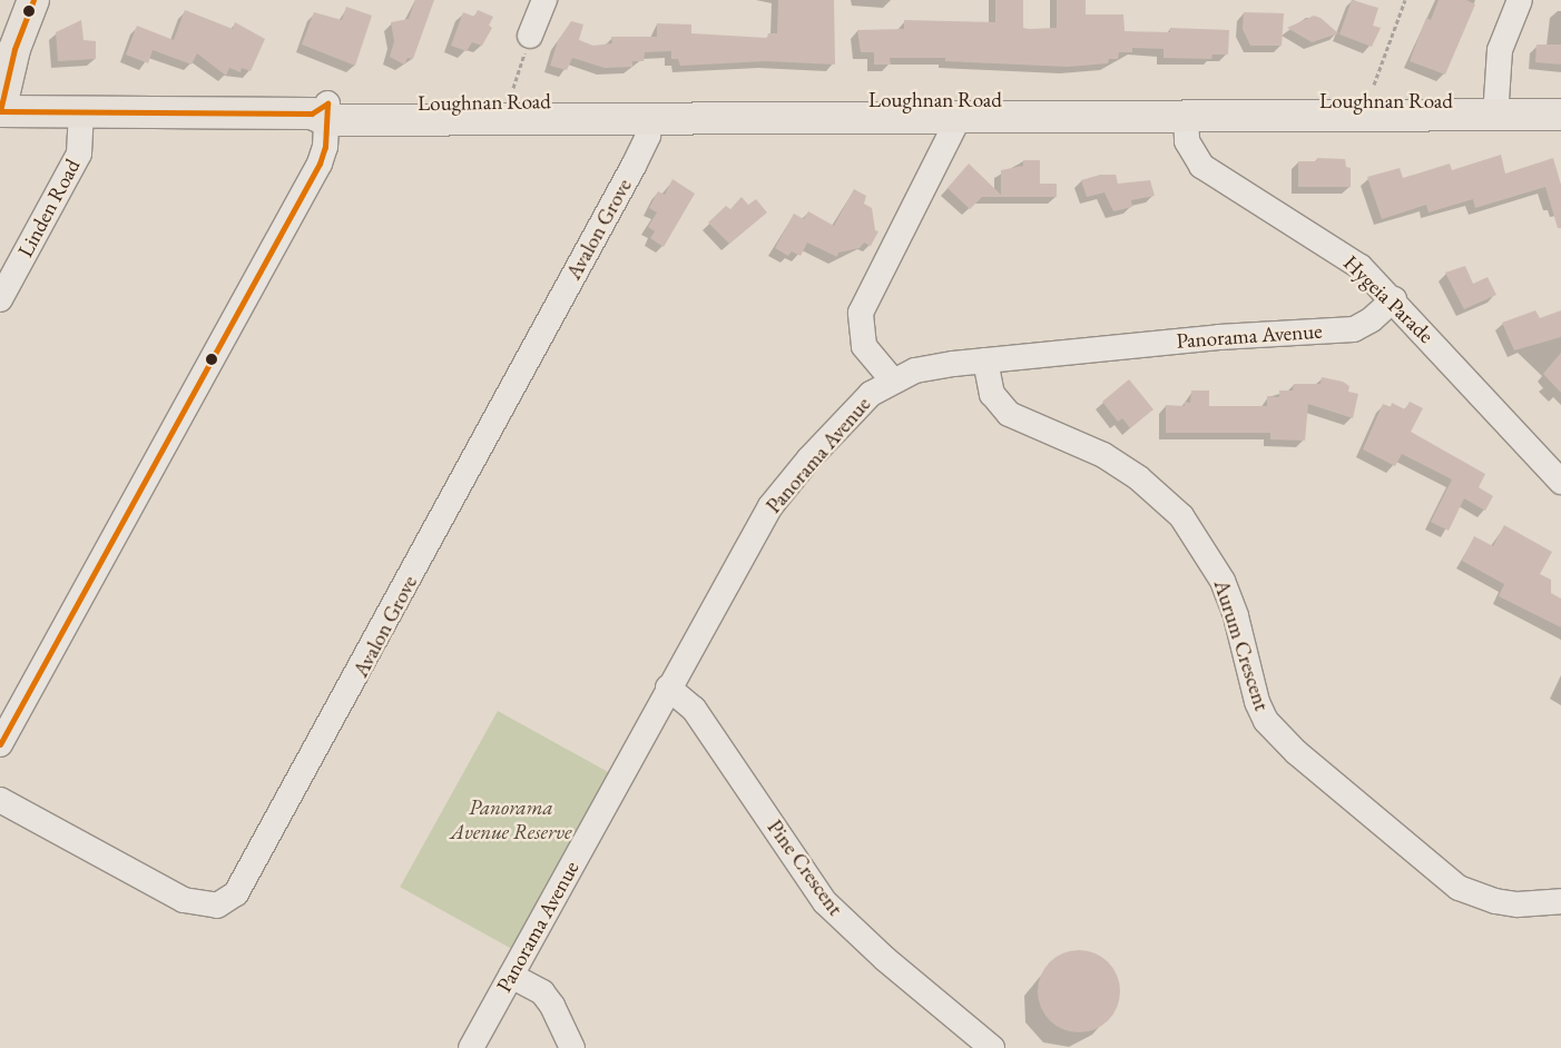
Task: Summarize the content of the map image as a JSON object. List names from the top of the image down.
{
  "streets": {
    "main road": ["Loughnan Road"],
    "street": [
      "Linden Road",
      "Avalon Grove",
      "Hygeia Parade",
      "Panorama Avenue",
      "Aurum Crescent",
      "Pine Crescent"
    ]
  },
  "crossings": [
    ["Loughnan Road", "Linden Road"],
    ["Loughnan Road", "Avalon Grove"],
    ["Loughnan Road", "Hygeia Parade"],
    ["Hygeia Parade", "Panorama Avenue"],
    ["Panorama Avenue", "Aurum Crescent"],
    ["Panorama Avenue", "Pine Crescent"]
  ],
  "parks": ["Panorama Avenue Reserve"]
}
